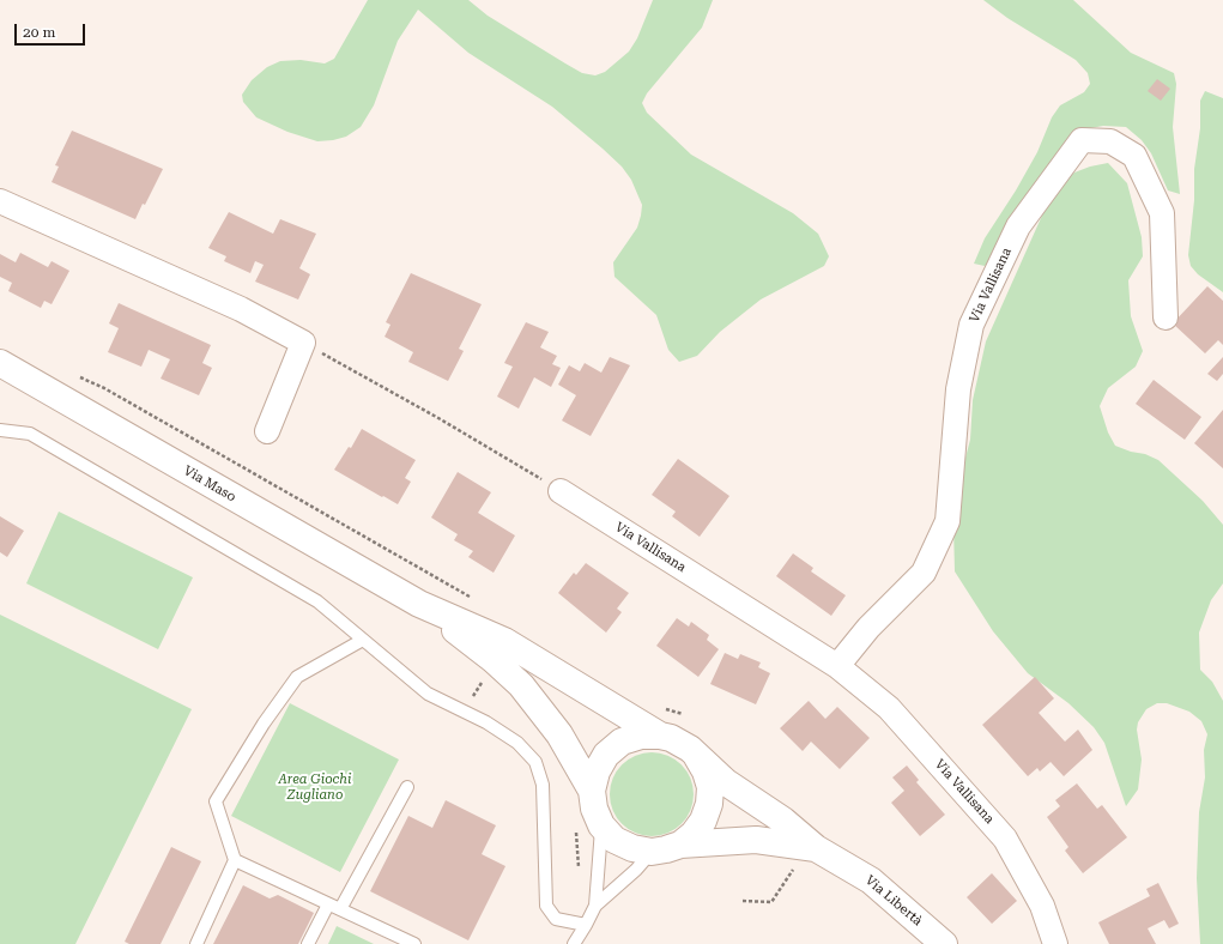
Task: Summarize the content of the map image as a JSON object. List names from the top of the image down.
{
  "streets": {
    "main road": ["Via Maso", "Via Libertà"],
    "street": ["Via Vallisana"]
  },
  "parks": ["Area Giochi Zugliano"],
  "scale_bar": "20 m"
}
